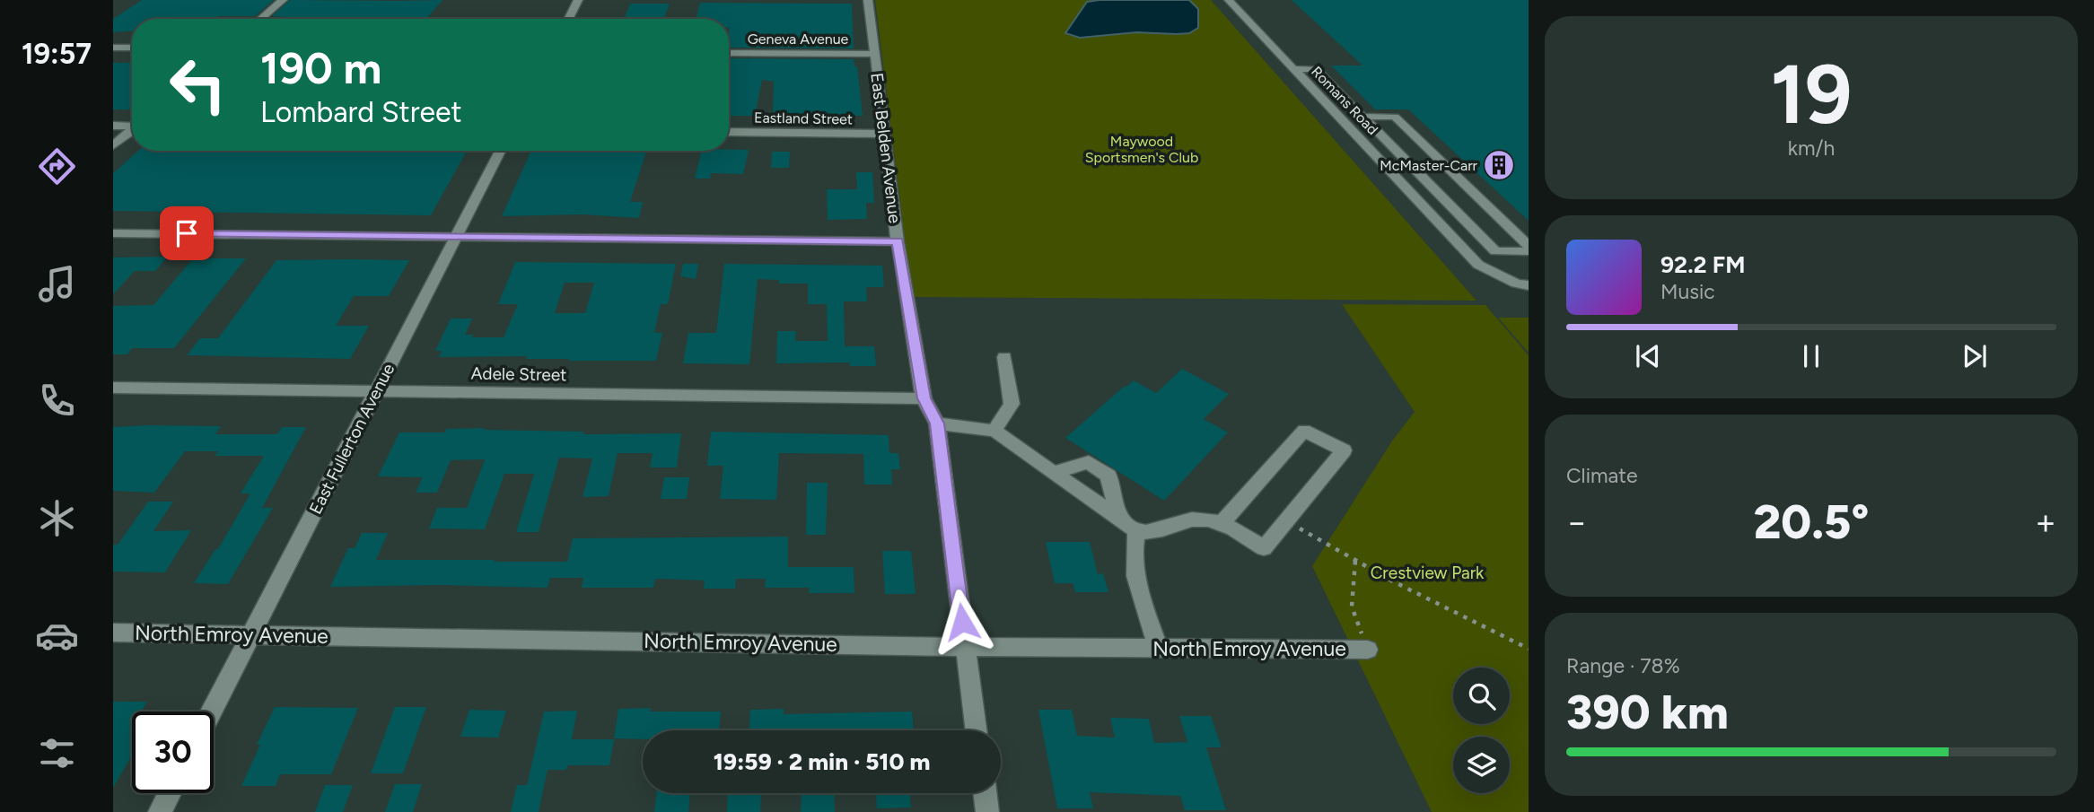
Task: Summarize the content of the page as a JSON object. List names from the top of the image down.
{
  "streets": {
    "street": [
      "Geneva Avenue",
      "Romans Road",
      "Eastland Street",
      "East Belden Avenue",
      "Adele Street",
      "East Fullerton Avenue",
      "North Emroy Avenue"
    ]
  },
  "crossings": [
    ["Geneva Avenue", "East Belden Avenue"],
    ["Eastland Street", "East Belden Avenue"],
    ["East Belden Avenue", "Adele Street"],
    ["East Belden Avenue", "North Emroy Avenue"],
    ["Adele Street", "East Fullerton Avenue"],
    ["East Fullerton Avenue", "North Emroy Avenue"]
  ],
  "parks": ["Maywood Sportsmen's Club", "Crestview Park"],
  "places": {
    "building": ["McMaster-Carr"]
  },
  "page": {
    "tabs": "19:57",
    "tile": [
      ["19", "km/h"],
      "Climate",
      ["Range · 78%", "390 km"]
    ],
    "turn": ["190 m", "Lombard Street"],
    "song": ["92.2 FM", "Music"],
    "heat": ["−", "20.5°", "+"],
    "limit": "30",
    "trip": "19:59 · 2 min · 510 m"
  }
}
